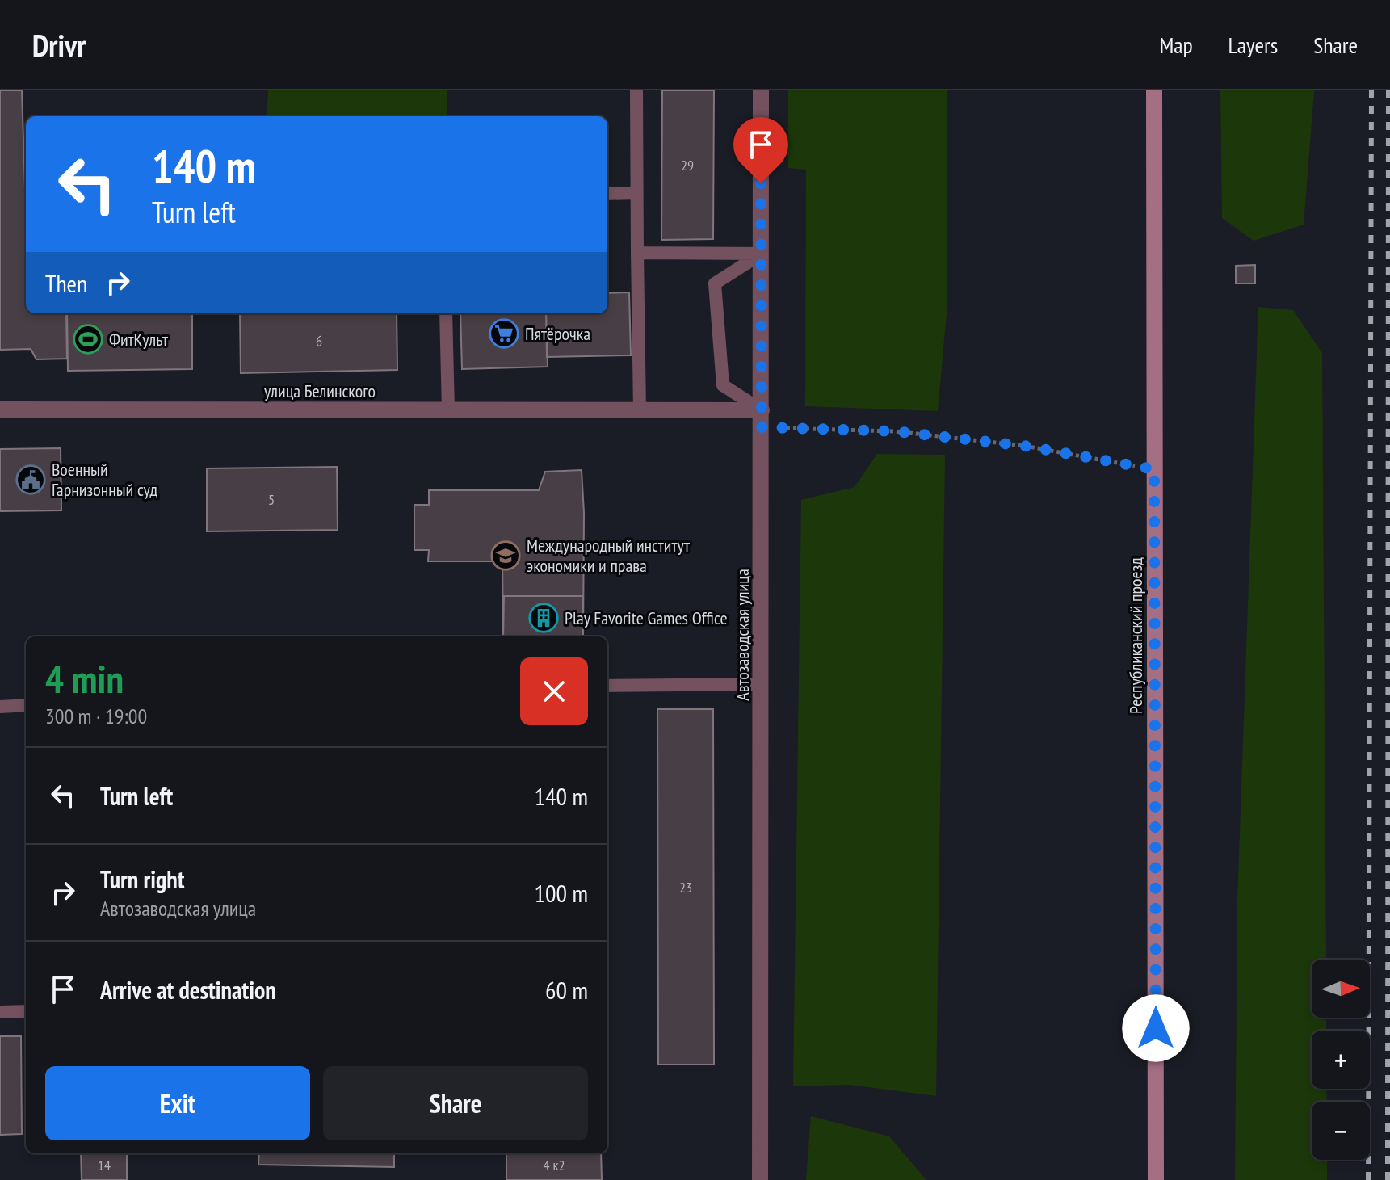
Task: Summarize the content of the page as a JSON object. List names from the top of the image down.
{
  "streets": {
    "main road": ["Республиканский проезд"],
    "street": ["улица Белинского", "Автозаводская улица"]
  },
  "crossings": [
    ["улица Белинского", "Автозаводская улица"]
  ],
  "places": {
    "supermarket": ["Пятёрочка"],
    "sports": ["ФитКульт"],
    "public building": ["Военный Гарнизонный суд"],
    "school or university": ["Международный институт экономики и права"],
    "building": ["Play Favorite Games Office"]
  },
  "house_numbers": [
    "29",
    "6",
    "5",
    "23",
    "14",
    "4 к2"
  ],
  "north": "right",
  "page": {
    "header": "Drivr",
    "nav": ["Map", "Layers", "Share"],
    "turn": ["140 m", "Turn left"],
    "then": "Then",
    "heading": ["4 min", "300 m · 19:00"],
    "list": [
      {
        "name": "Turn left",
        "value": "140 m"
      },
      {
        "name": "Turn right",
        "note": "Автозаводская улица",
        "value": "100 m"
      },
      {
        "name": "Arrive at destination",
        "value": "60 m"
      }
    ],
    "map_buttons": ["+", "−"],
    "buttons": ["Exit", "Share"]
  }
}
